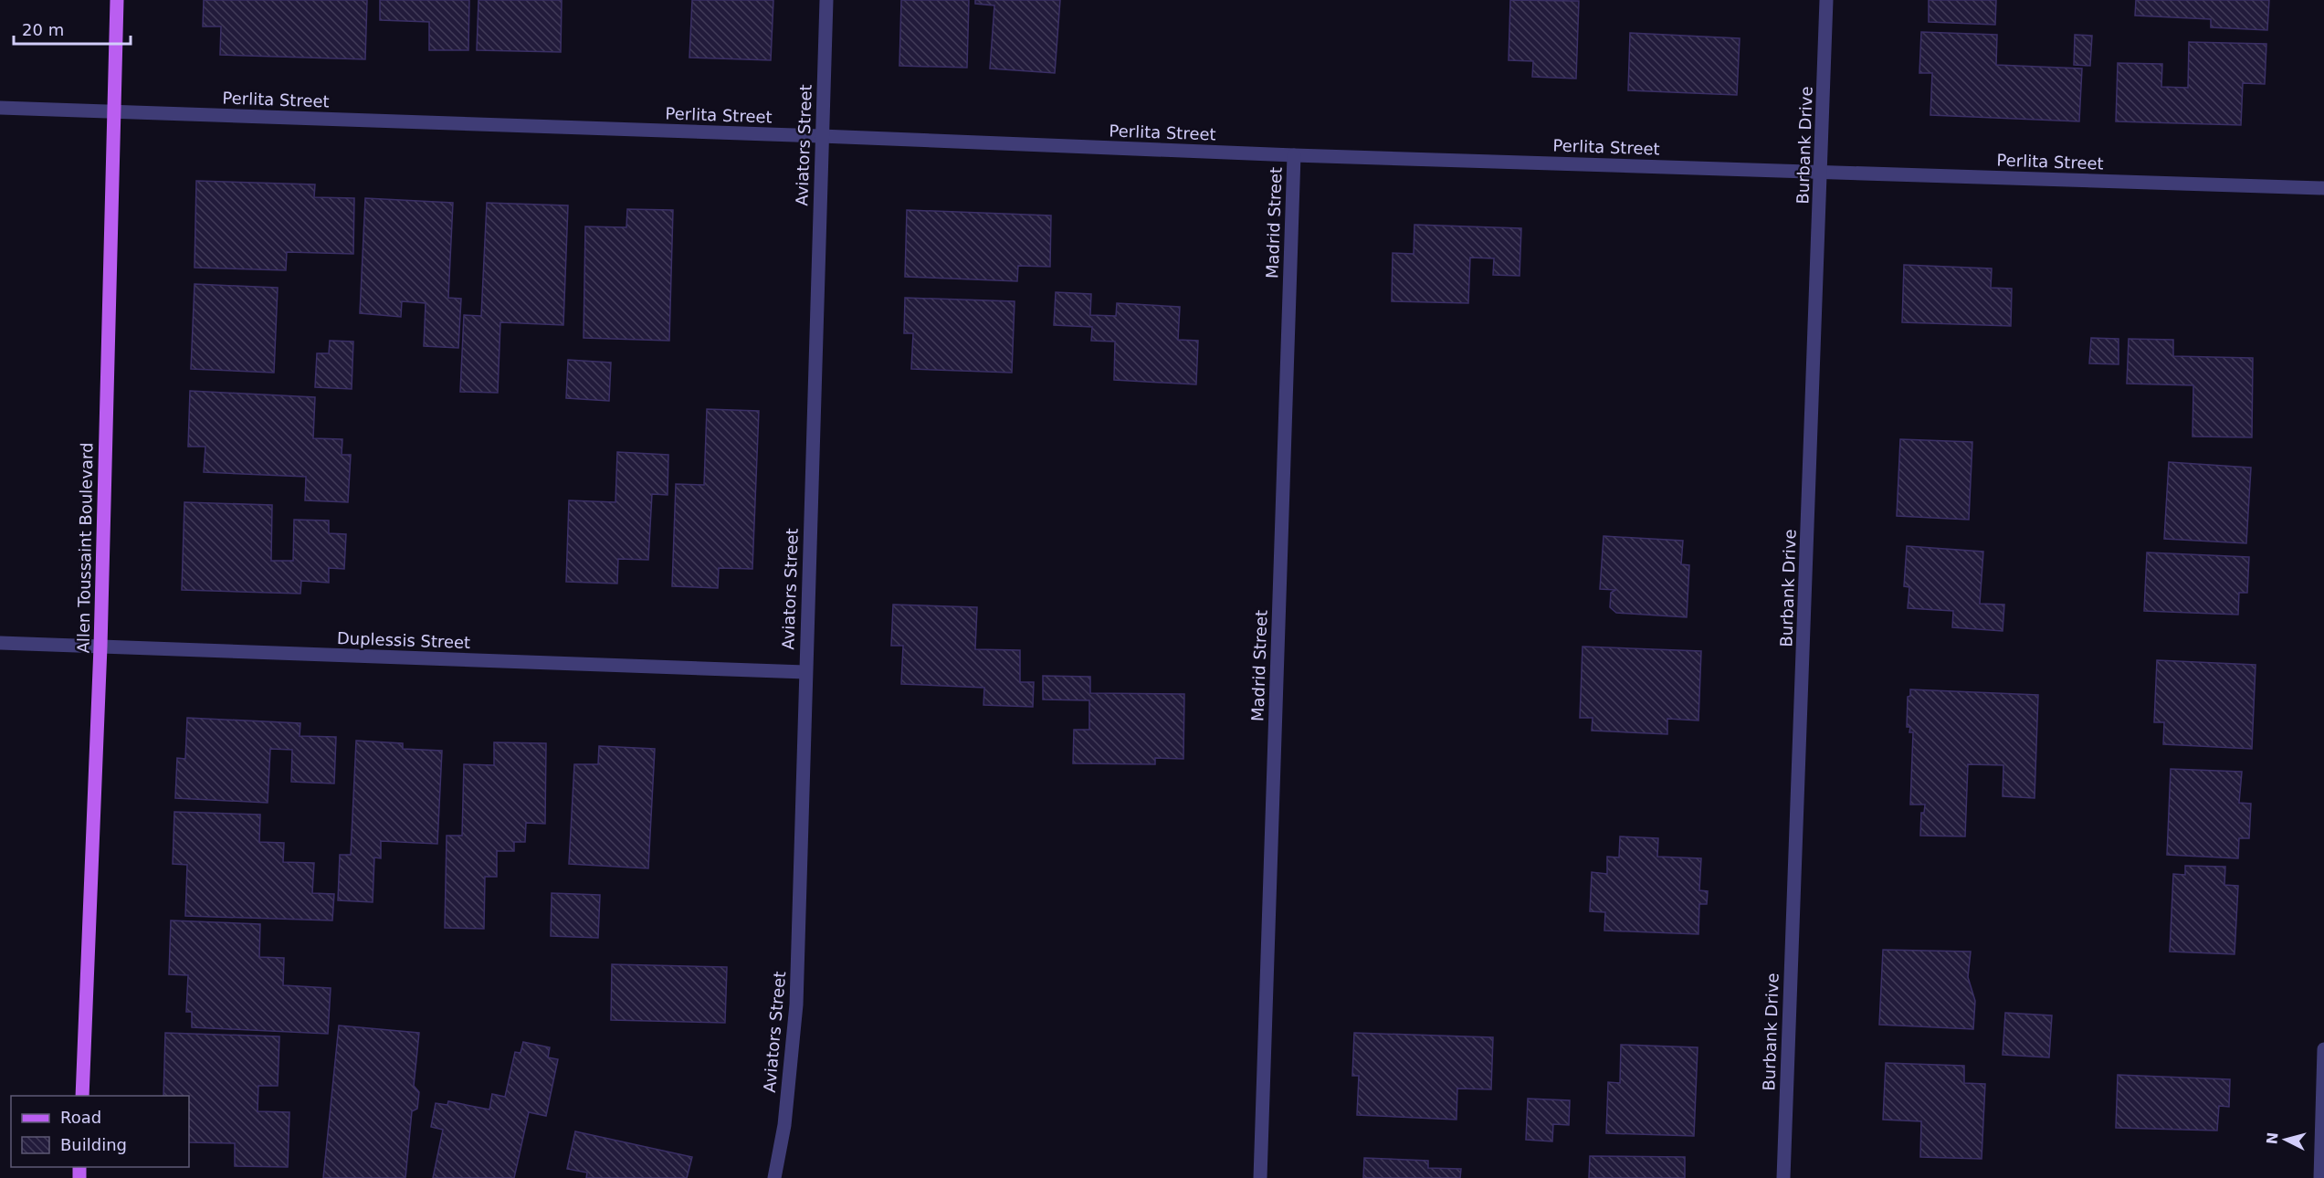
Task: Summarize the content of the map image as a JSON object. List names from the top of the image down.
{
  "streets": {
    "main road": ["Allen Toussaint Boulevard"],
    "street": [
      "Perlita Street",
      "Aviators Street",
      "Burbank Drive",
      "Madrid Street",
      "Duplessis Street"
    ]
  },
  "crossings": [
    ["Perlita Street", "Aviators Street"],
    ["Perlita Street", "Burbank Drive"],
    ["Perlita Street", "Madrid Street"],
    ["Perlita Street", "Allen Toussaint Boulevard"],
    ["Aviators Street", "Duplessis Street"],
    ["Allen Toussaint Boulevard", "Duplessis Street"]
  ],
  "legend": ["Road", "Building"],
  "scale_bar": "20 m",
  "north": "left"
}
